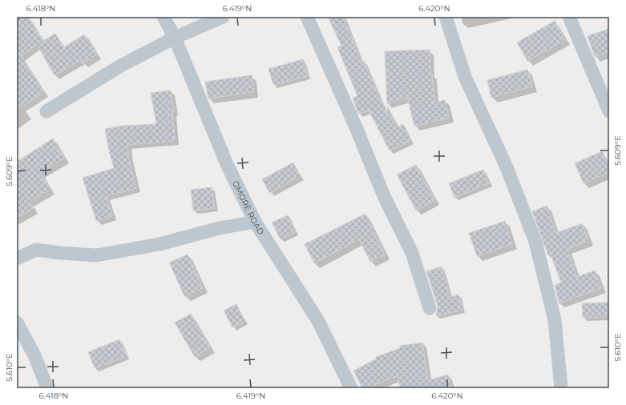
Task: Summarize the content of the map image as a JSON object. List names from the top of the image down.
{
  "streets": {
    "street": ["OMORE ROAD"]
  },
  "coordinates": [
    "6.418°N",
    "6.419°N",
    "6.420°N",
    "5.609°E",
    "5.610°E"
  ]
}
